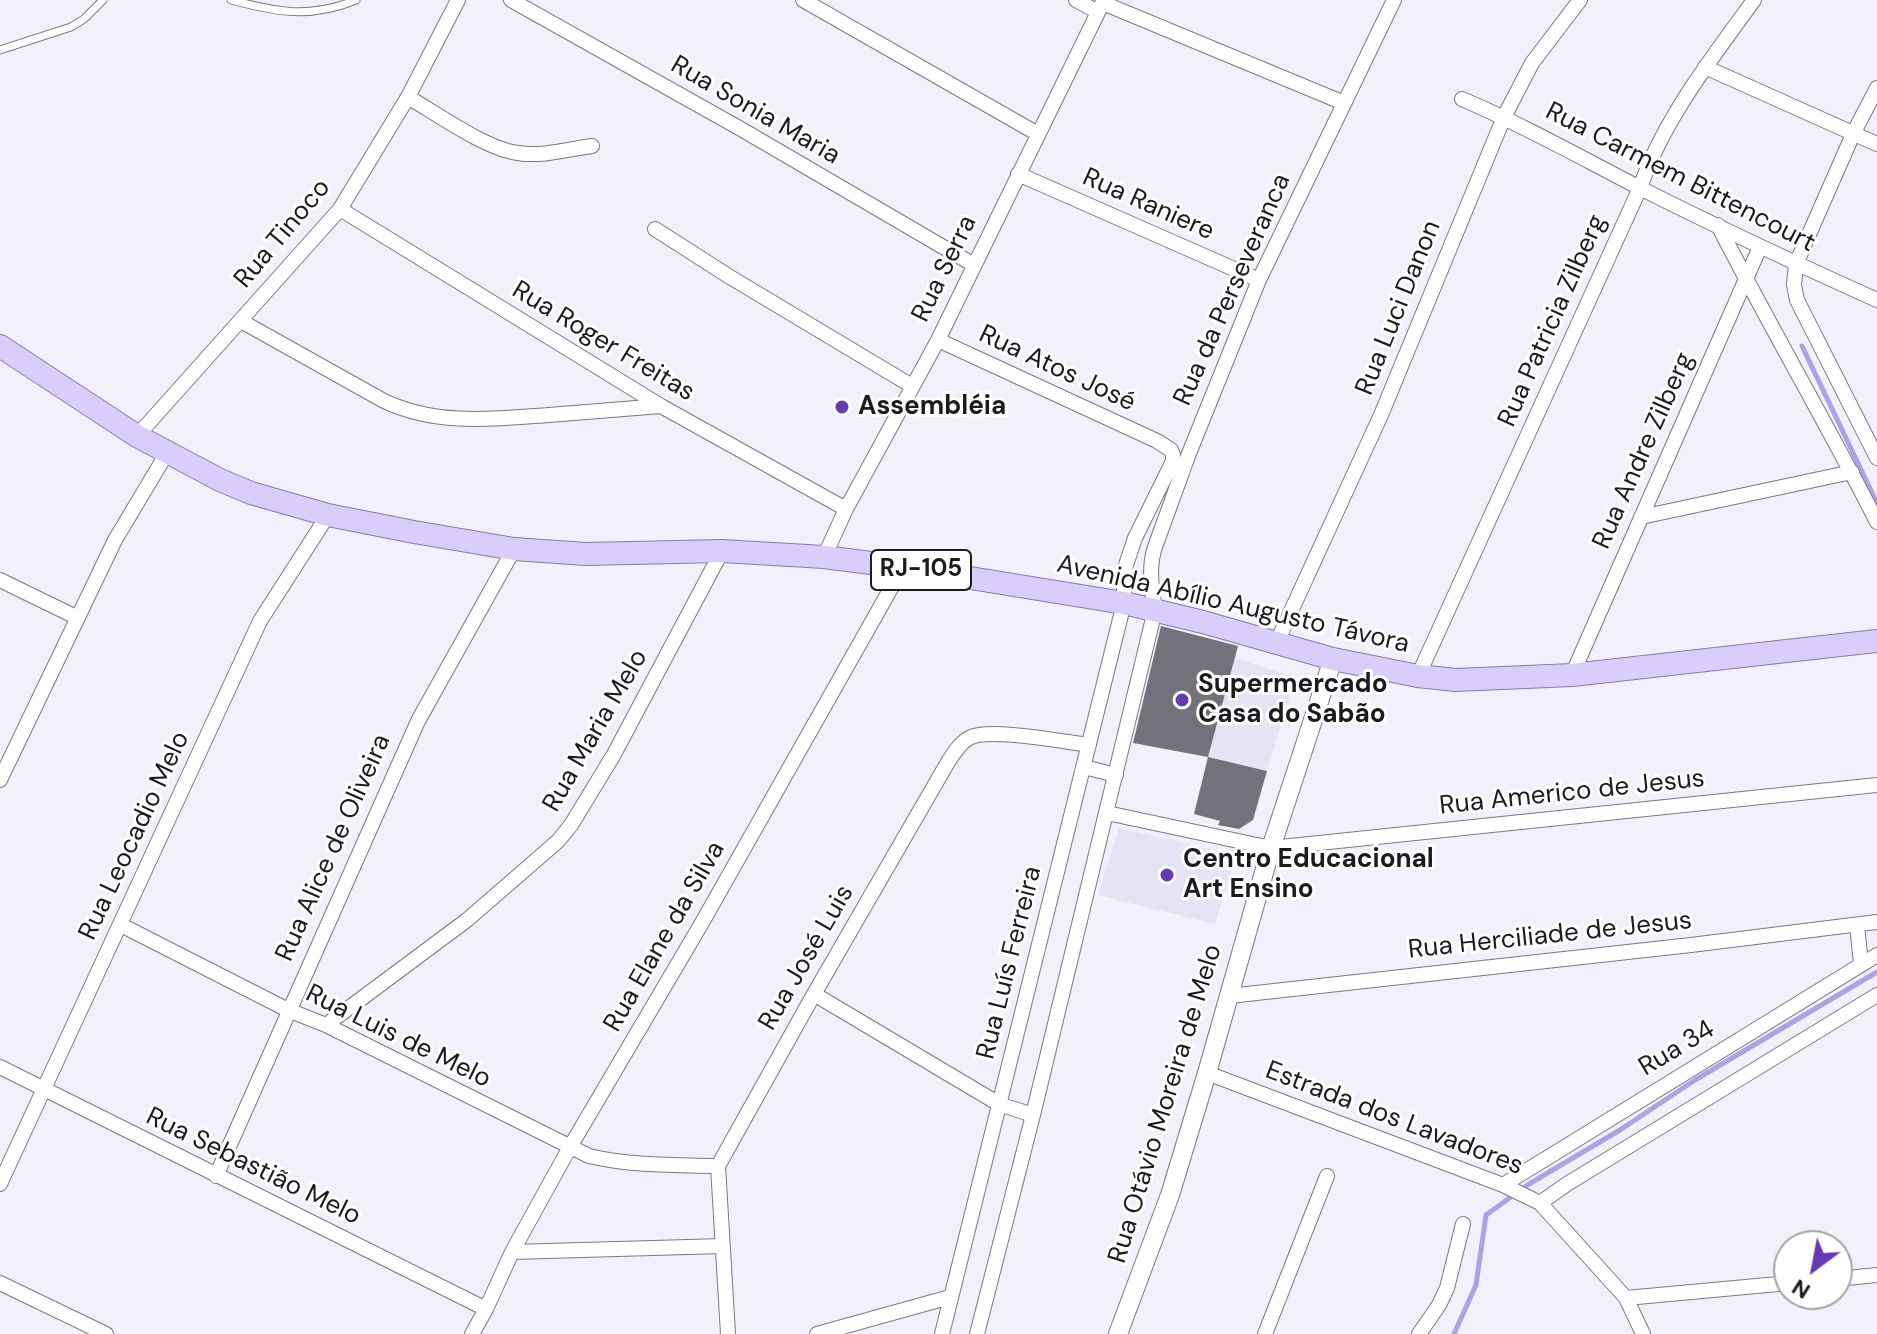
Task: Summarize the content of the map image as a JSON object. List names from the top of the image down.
{
  "streets": {
    "main road": ["RJ-105", "Avenida Abílio Augusto Távora"],
    "street": [
      "Rua Sonia Maria",
      "Rua Carmem Bittencourt",
      "Rua Raniere",
      "Rua Tinoco",
      "Rua Serra",
      "Rua da Perseveranca",
      "Rua Luci Danon",
      "Rua Patricia Zilberg",
      "Rua Roger Freitas",
      "Rua Atos José",
      "Rua Andre Zilberg",
      "Rua Maria Melo",
      "Rua Americo de Jesus",
      "Rua Leocadio Melo",
      "Rua Alice de Oliveira",
      "Rua Herciliade de Jesus",
      "Rua Elane da Silva",
      "Rua José Luis",
      "Rua Luís Ferreira",
      "Rua Luis de Melo",
      "Rua 34",
      "Rua Otávio Moreira de Melo",
      "Estrada dos Lavadores",
      "Rua Sebastião Melo"
    ]
  },
  "crossings": [
    ["Rua Sonia Maria", "Rua Serra"],
    ["Rua Carmem Bittencourt", "Rua Luci Danon"],
    ["Rua Carmem Bittencourt", "Rua Patricia Zilberg"],
    ["Rua Carmem Bittencourt", "Rua Andre Zilberg"],
    ["Rua Raniere", "Rua Serra"],
    ["Rua Raniere", "Rua da Perseveranca"],
    ["Rua Tinoco", "Rua Roger Freitas"],
    ["Rua Tinoco", "Avenida Abílio Augusto Távora"],
    ["Rua Serra", "Rua Roger Freitas"],
    ["Rua Serra", "Rua Atos José"],
    ["Rua Serra", "Avenida Abílio Augusto Távora"],
    ["Rua da Perseveranca", "Avenida Abílio Augusto Távora"],
    ["Rua Luci Danon", "Avenida Abílio Augusto Távora"],
    ["Rua Patricia Zilberg", "Avenida Abílio Augusto Távora"],
    ["Rua Atos José", "Rua Luís Ferreira"],
    ["Rua Andre Zilberg", "Avenida Abílio Augusto Távora"],
    ["Avenida Abílio Augusto Távora", "Rua Maria Melo"],
    ["Avenida Abílio Augusto Távora", "Rua Leocadio Melo"],
    ["Avenida Abílio Augusto Távora", "Rua Alice de Oliveira"],
    ["Avenida Abílio Augusto Távora", "Rua Elane da Silva"],
    ["Avenida Abílio Augusto Távora", "Rua Luís Ferreira"],
    ["Avenida Abílio Augusto Távora", "Rua Otávio Moreira de Melo"],
    ["Rua Maria Melo", "Rua Luis de Melo"],
    ["Rua Americo de Jesus", "Rua Otávio Moreira de Melo"],
    ["Rua Leocadio Melo", "Rua Luis de Melo"],
    ["Rua Leocadio Melo", "Rua Sebastião Melo"],
    ["Rua Alice de Oliveira", "Rua Luis de Melo"],
    ["Rua Alice de Oliveira", "Rua Sebastião Melo"],
    ["Rua Herciliade de Jesus", "Rua Otávio Moreira de Melo"],
    ["Rua Elane da Silva", "Rua Luis de Melo"],
    ["Rua Elane da Silva", "Rua Sebastião Melo"],
    ["Rua José Luis", "Rua Luís Ferreira"],
    ["Rua 34", "Estrada dos Lavadores"],
    ["Rua Otávio Moreira de Melo", "Estrada dos Lavadores"]
  ],
  "places": ["Assembléia", "Supermercado Casa do Sabão", "Centro Educacional Art Ensino"],
  "north": "bottom left"
}
